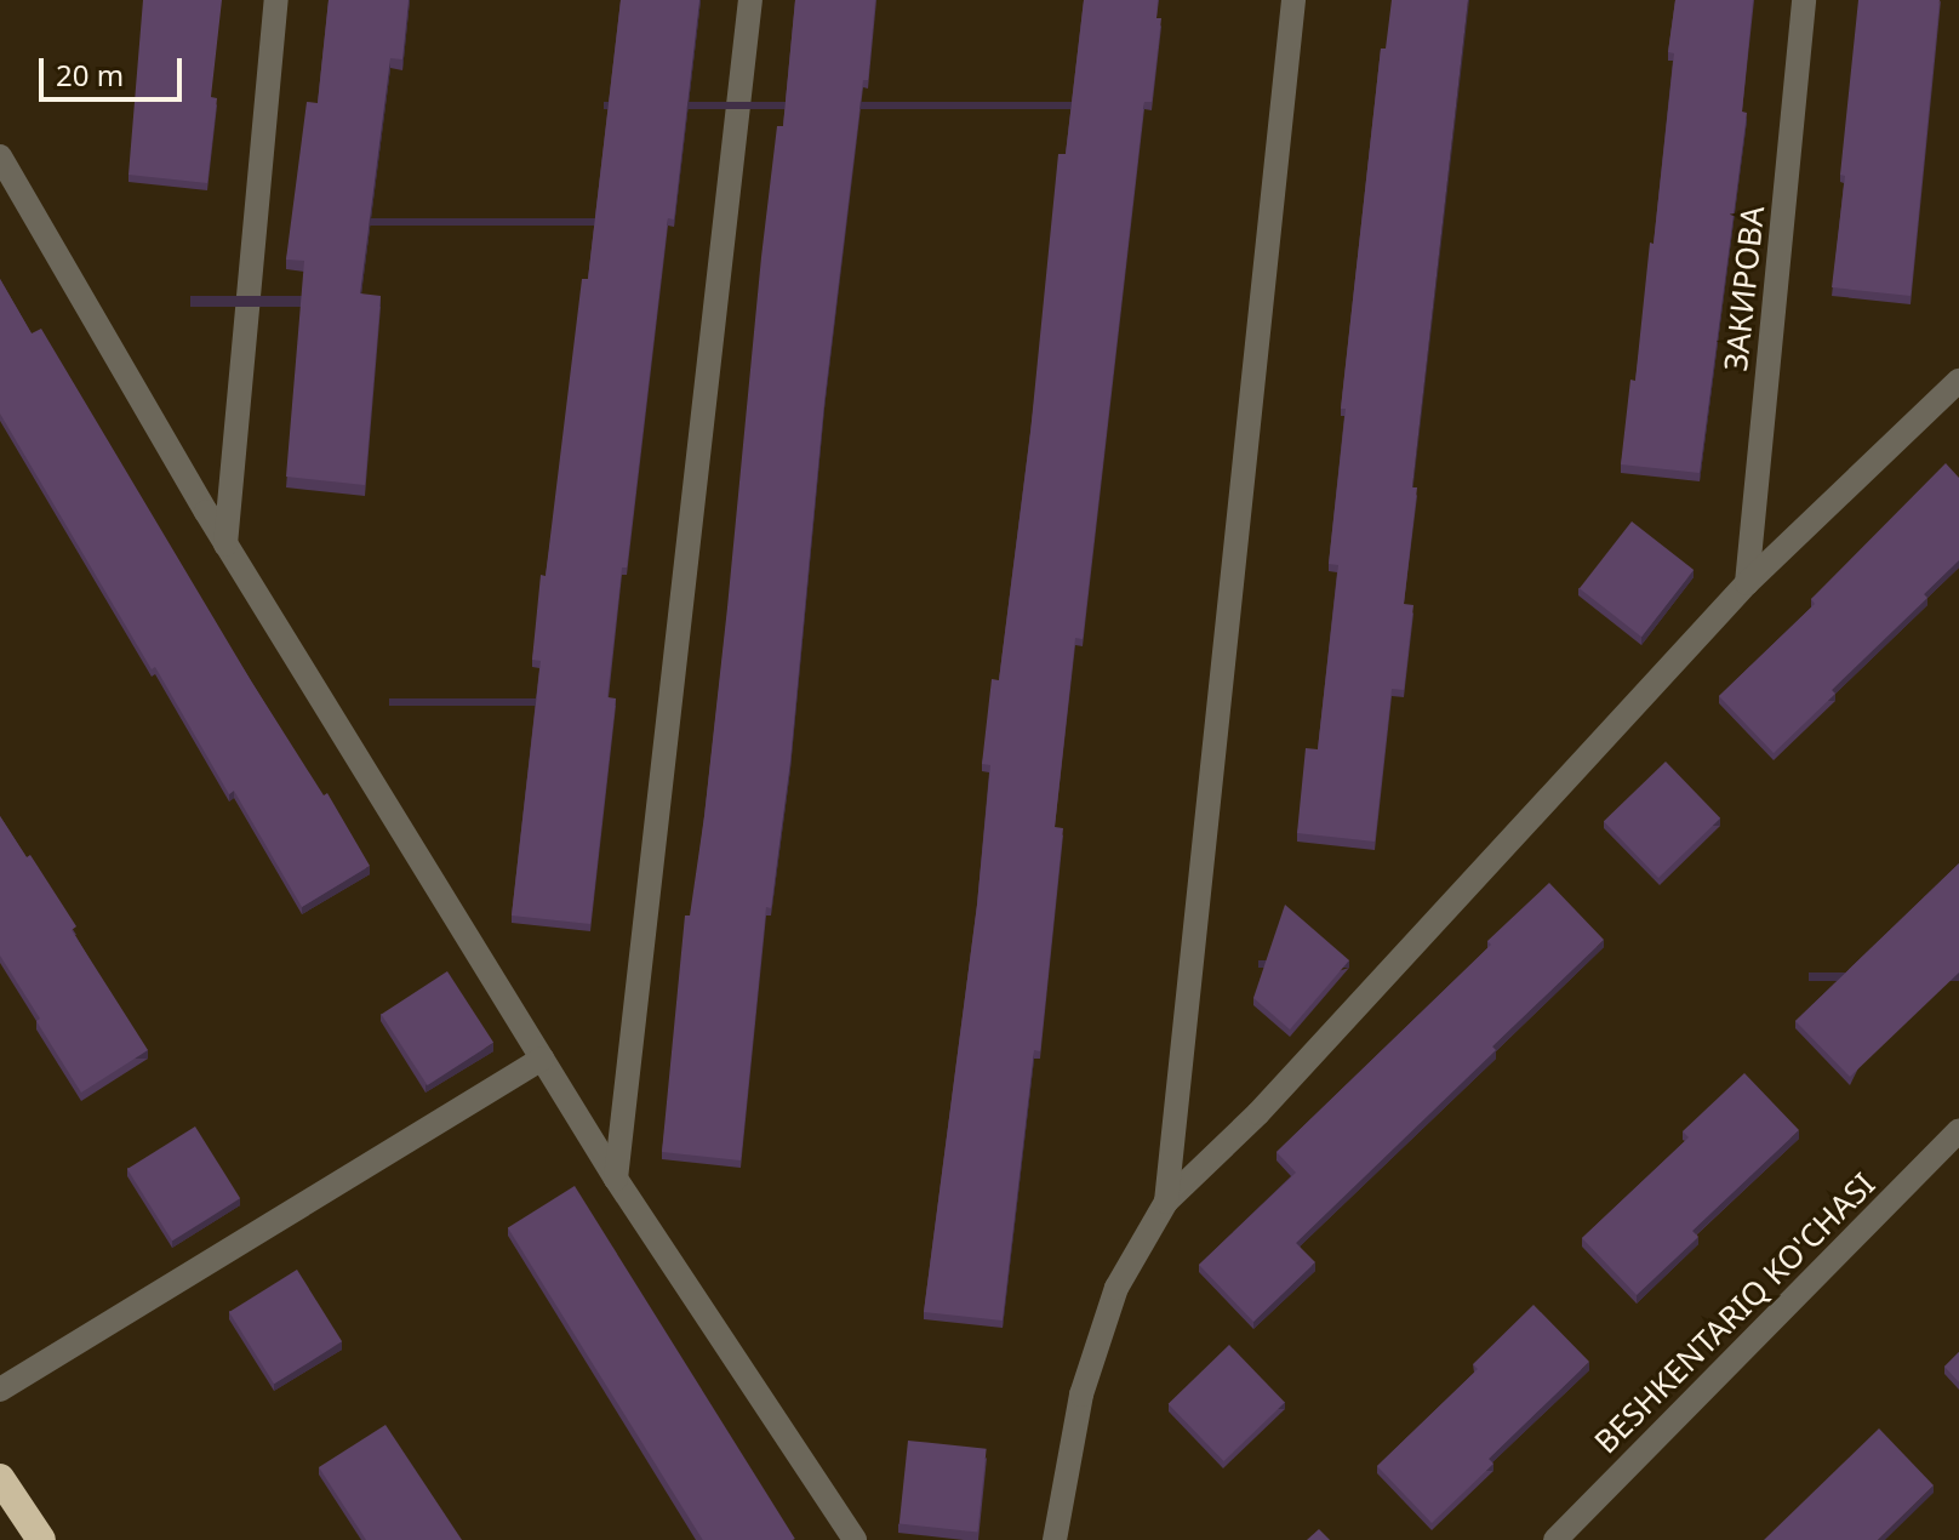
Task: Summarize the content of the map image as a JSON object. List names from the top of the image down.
{
  "streets": {
    "street": ["ЗАКИРОВА", "BESHKENTARIQ KO'CHASI"]
  },
  "scale_bar": "20 m"
}
